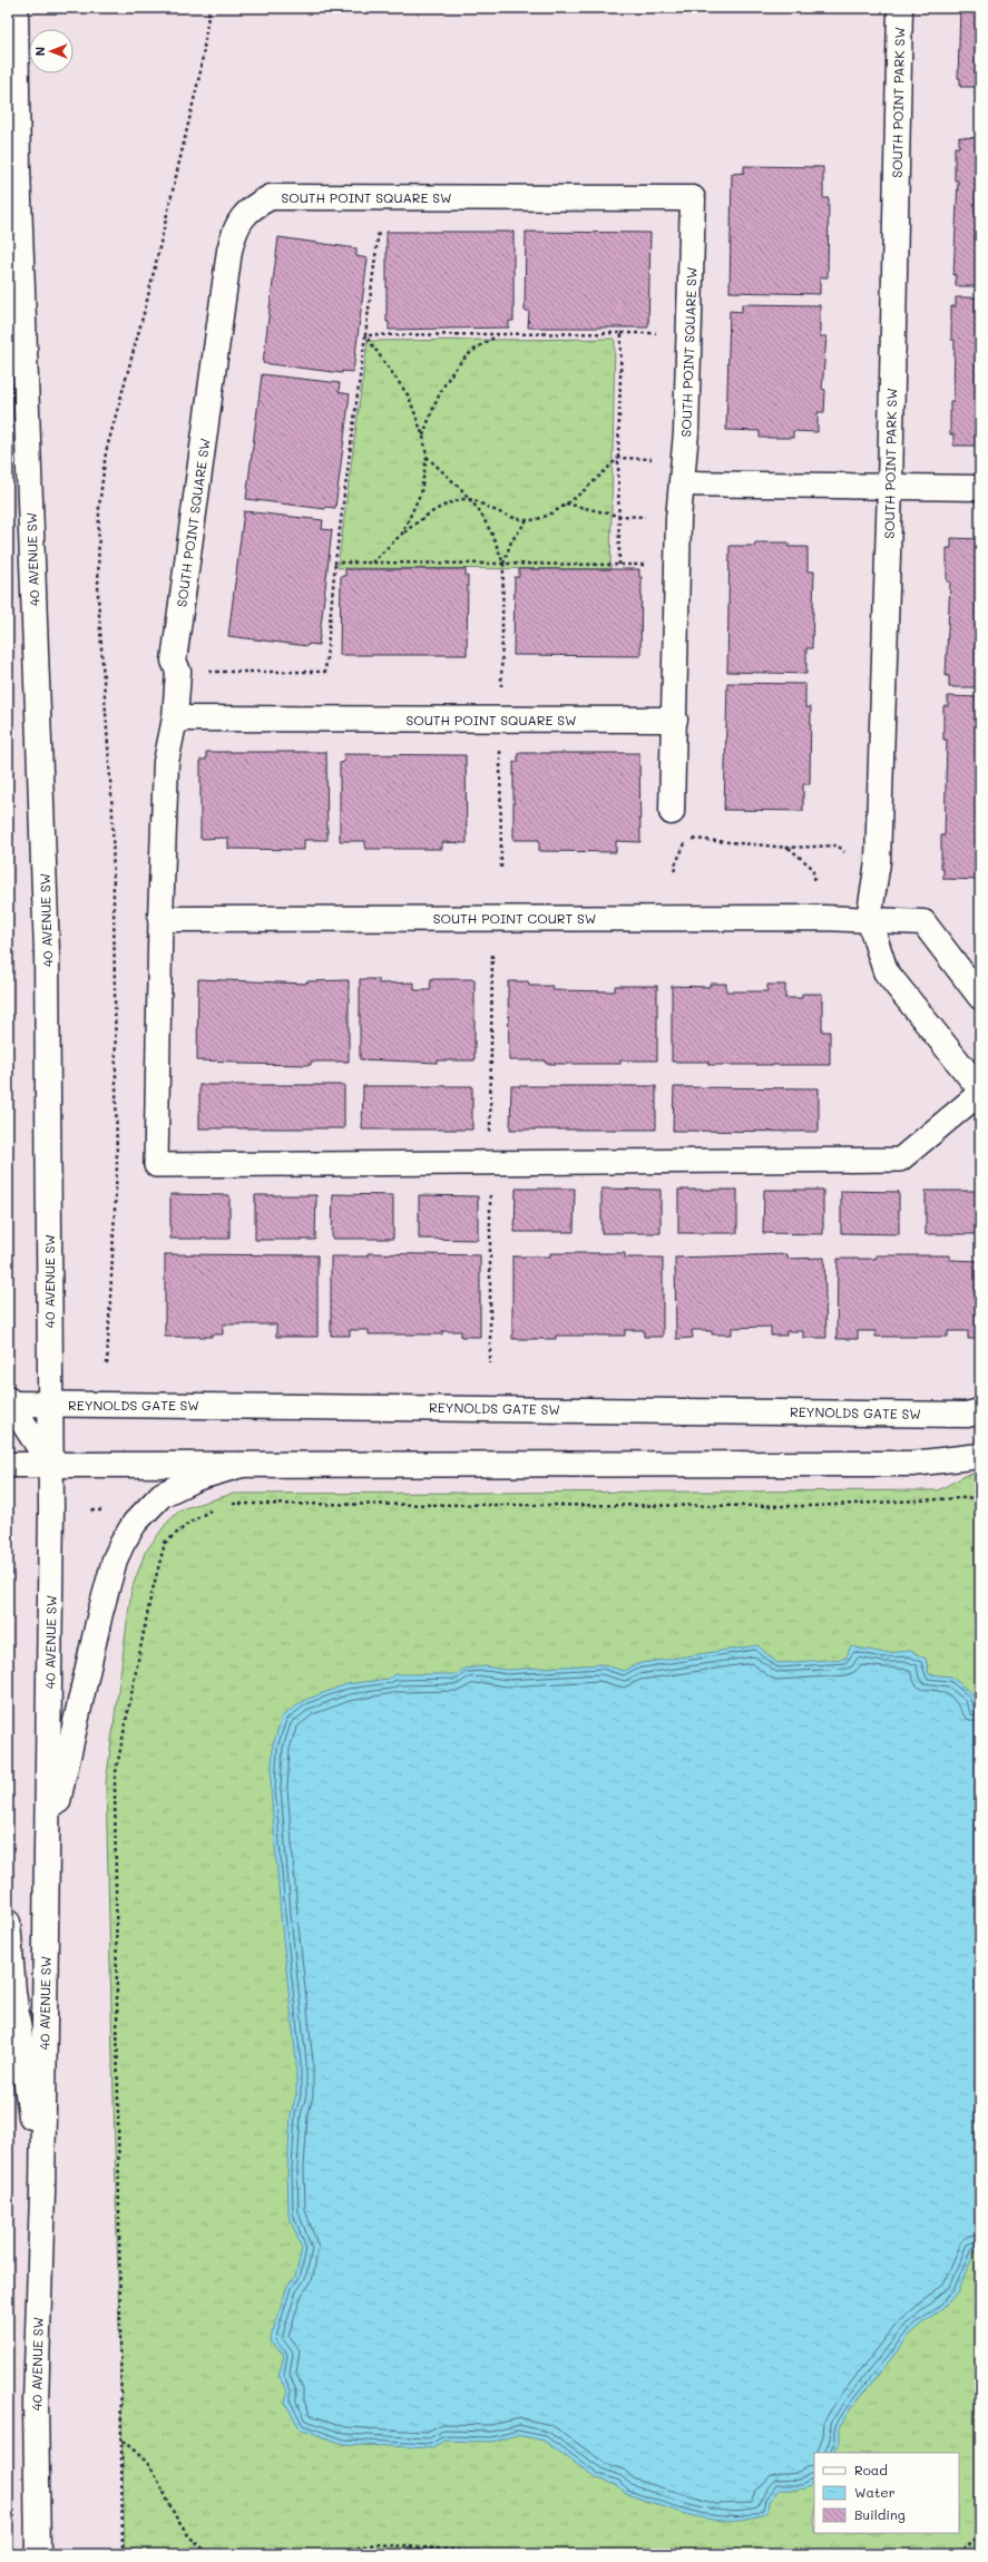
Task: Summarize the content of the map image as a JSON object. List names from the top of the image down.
{
  "streets": {
    "street": [
      "SOUTH POINT PARK SW",
      "SOUTH POINT SQUARE SW",
      "40 AVENUE SW",
      "SOUTH POINT COURT SW",
      "REYNOLDS GATE SW"
    ]
  },
  "crossings": [
    ["SOUTH POINT PARK SW", "SOUTH POINT COURT SW"],
    ["SOUTH POINT SQUARE SW", "SOUTH POINT COURT SW"],
    ["40 AVENUE SW", "REYNOLDS GATE SW"]
  ],
  "legend": ["Road", "Water", "Building"],
  "north": "left"
}
